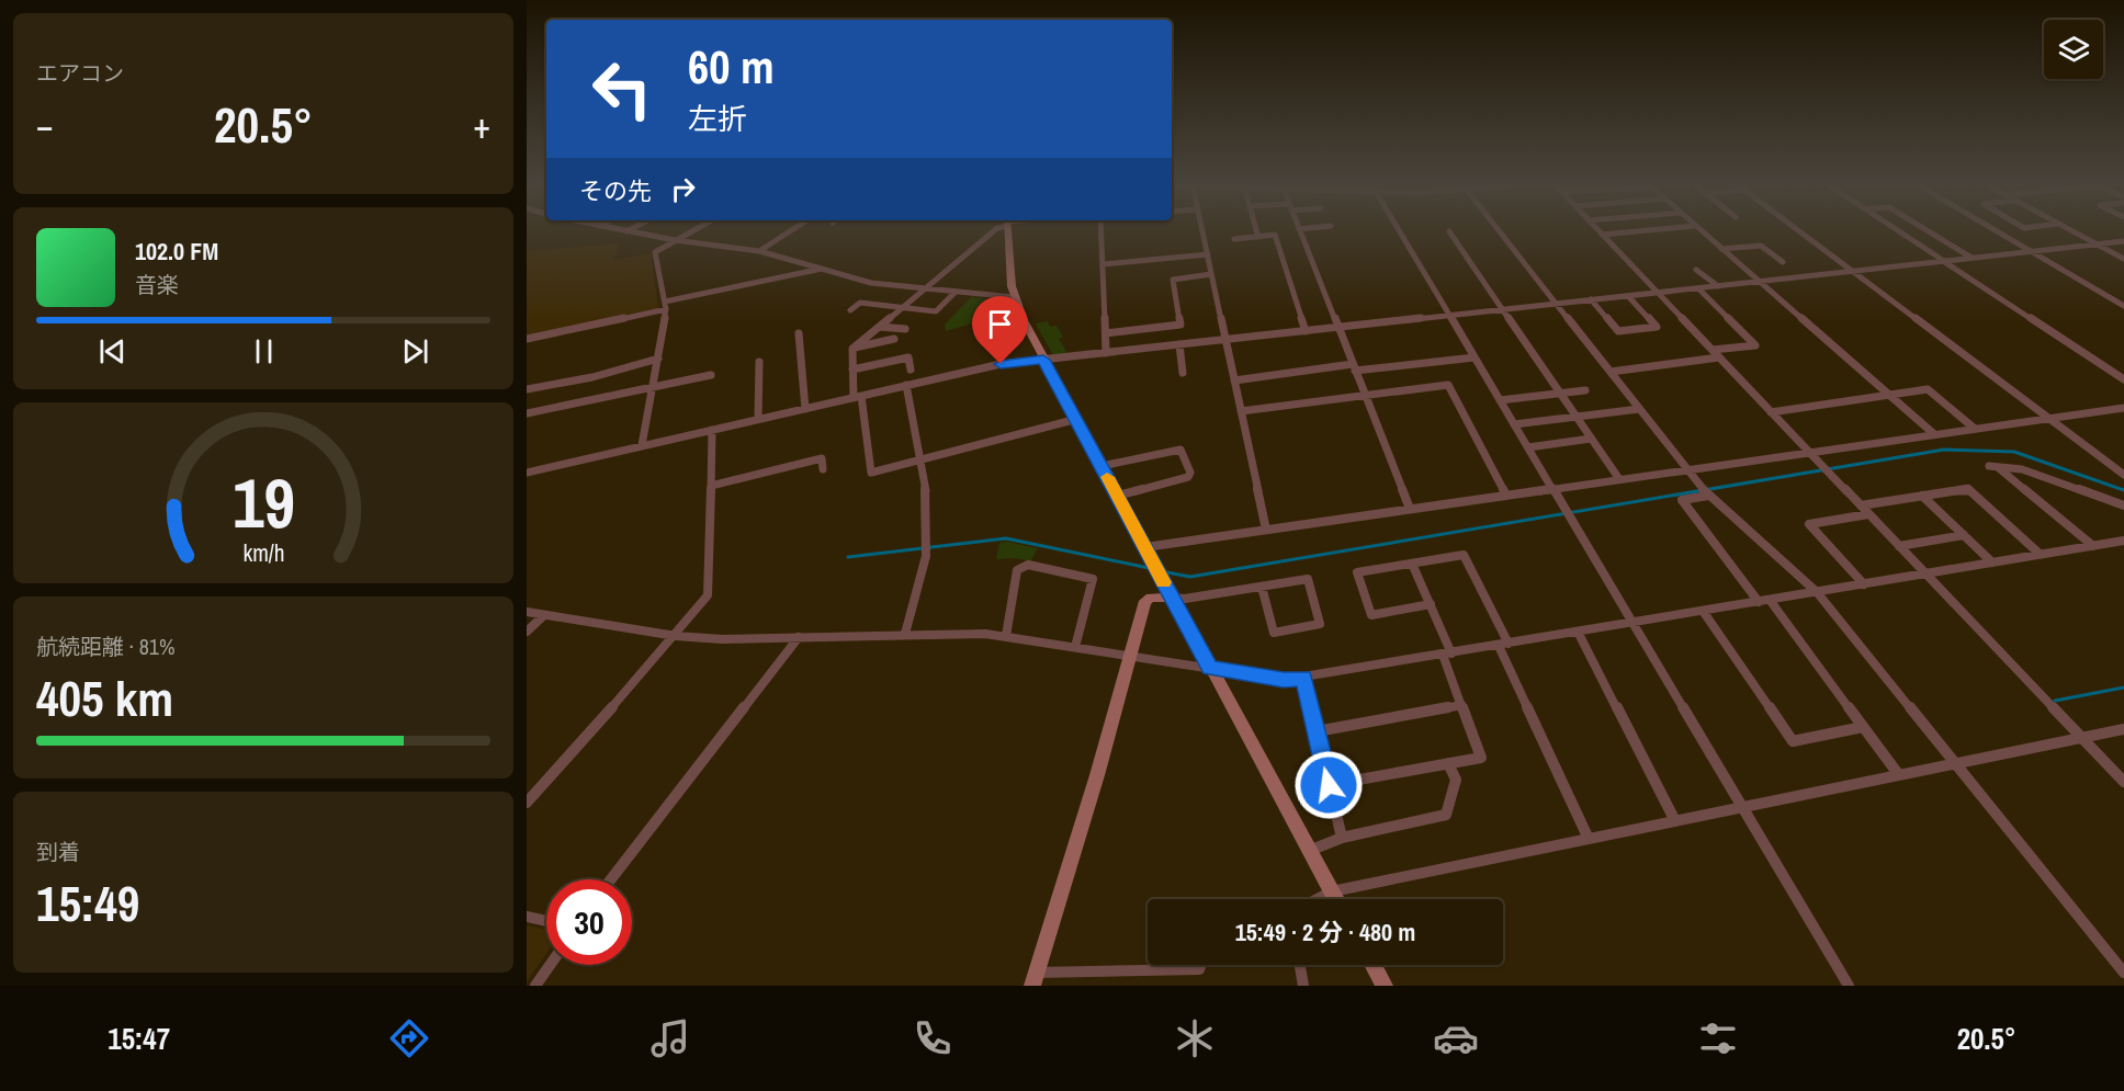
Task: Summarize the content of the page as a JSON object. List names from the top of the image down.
{
  "page": {
    "tile": [
      "エアコン",
      ["航続距離 · 81%", "405 km"],
      ["到着", "15:49"]
    ],
    "turn": ["60 m", "左折"],
    "heat": ["−", "20.5°", "+"],
    "then": "その先",
    "song": ["102.0 FM", "音楽"],
    "limit": "30",
    "trip": "15:49 · 2 分 · 480 m",
    "tabs": ["15:47", "20.5°"],
    "gauge": ["19", "km/h"]
  }
}
